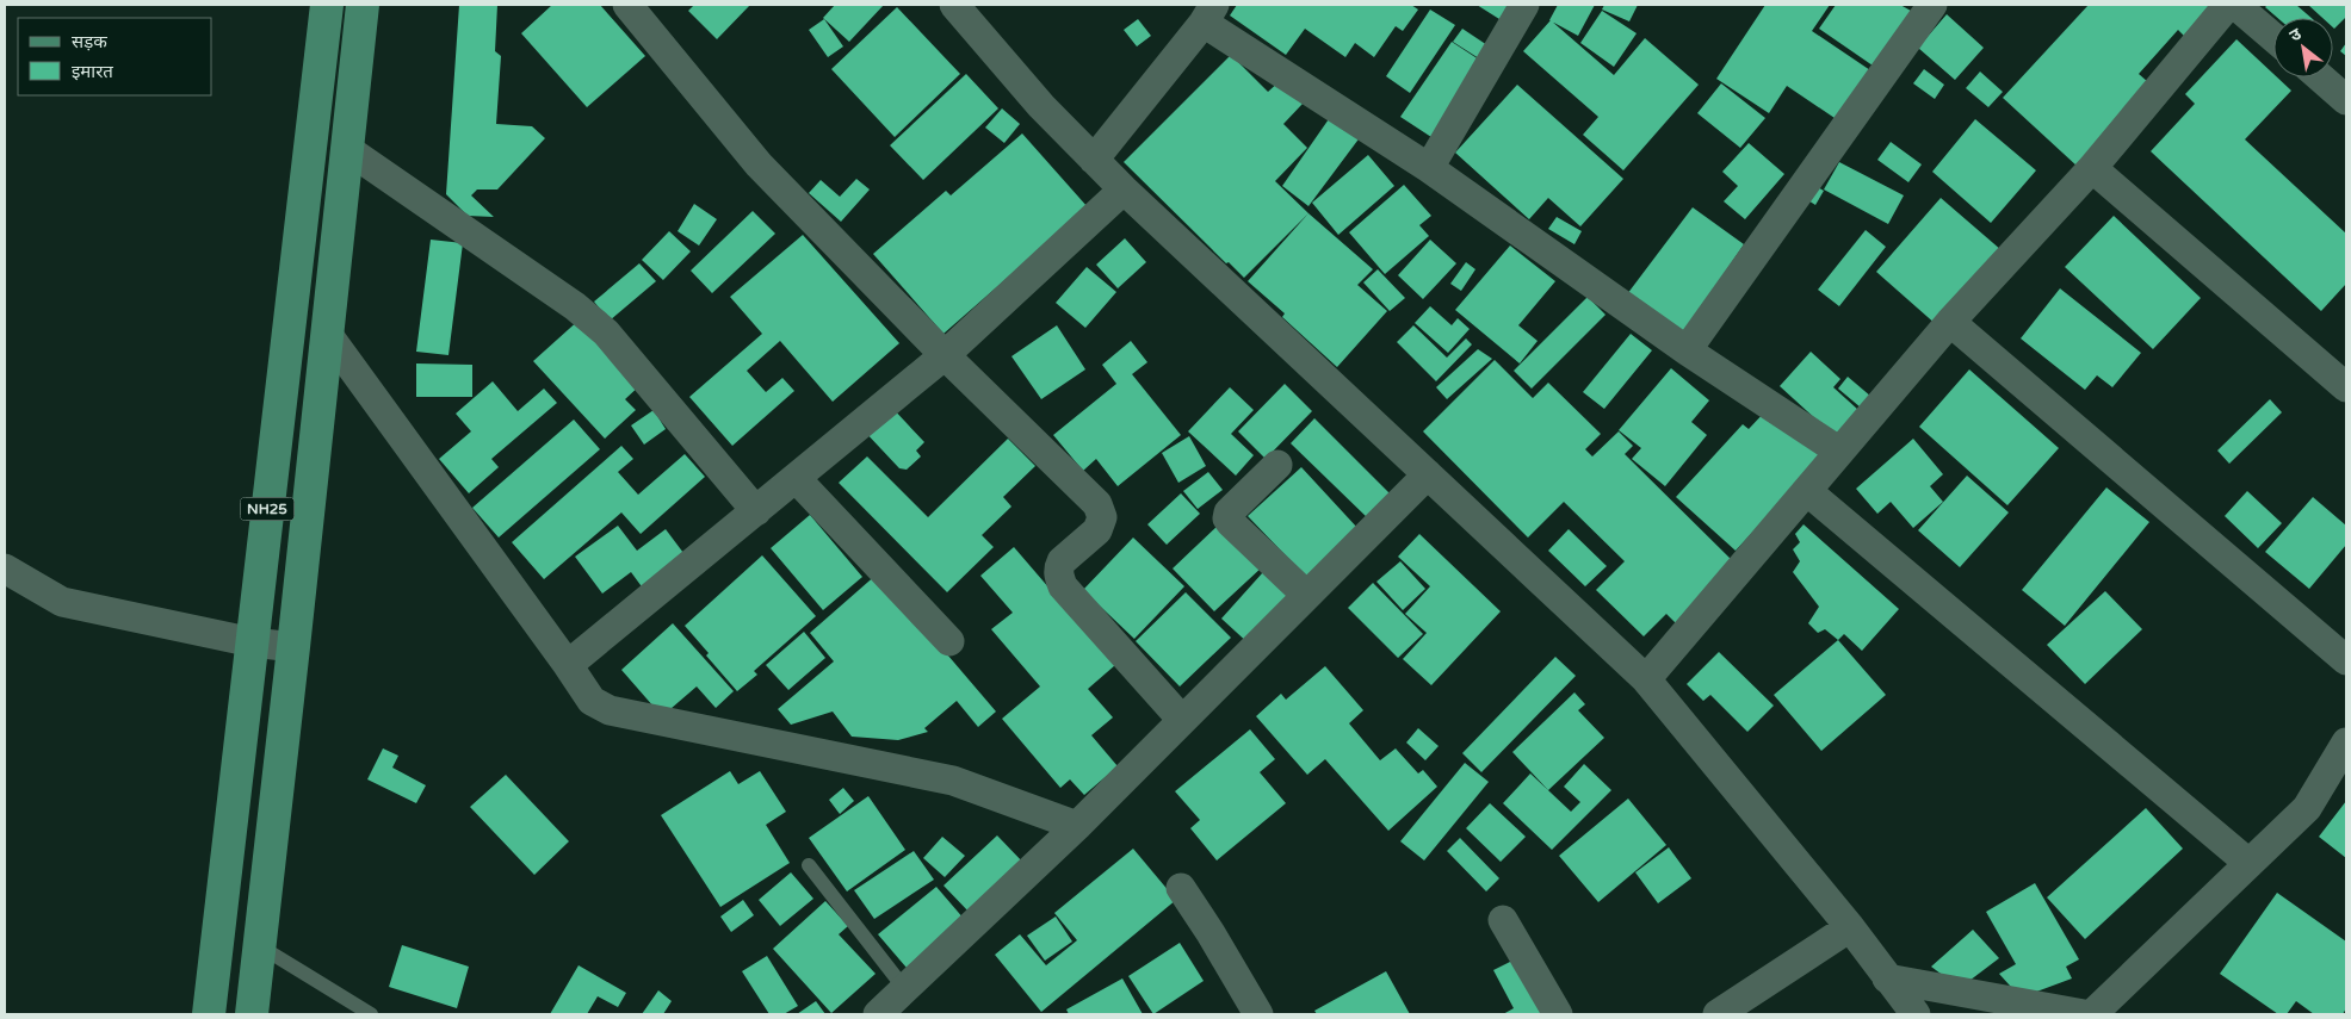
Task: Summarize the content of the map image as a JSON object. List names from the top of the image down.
{
  "streets": {
    "main road": ["NH25"]
  },
  "legend": ["सड़क", "इमारत"],
  "north": "top left"
}
